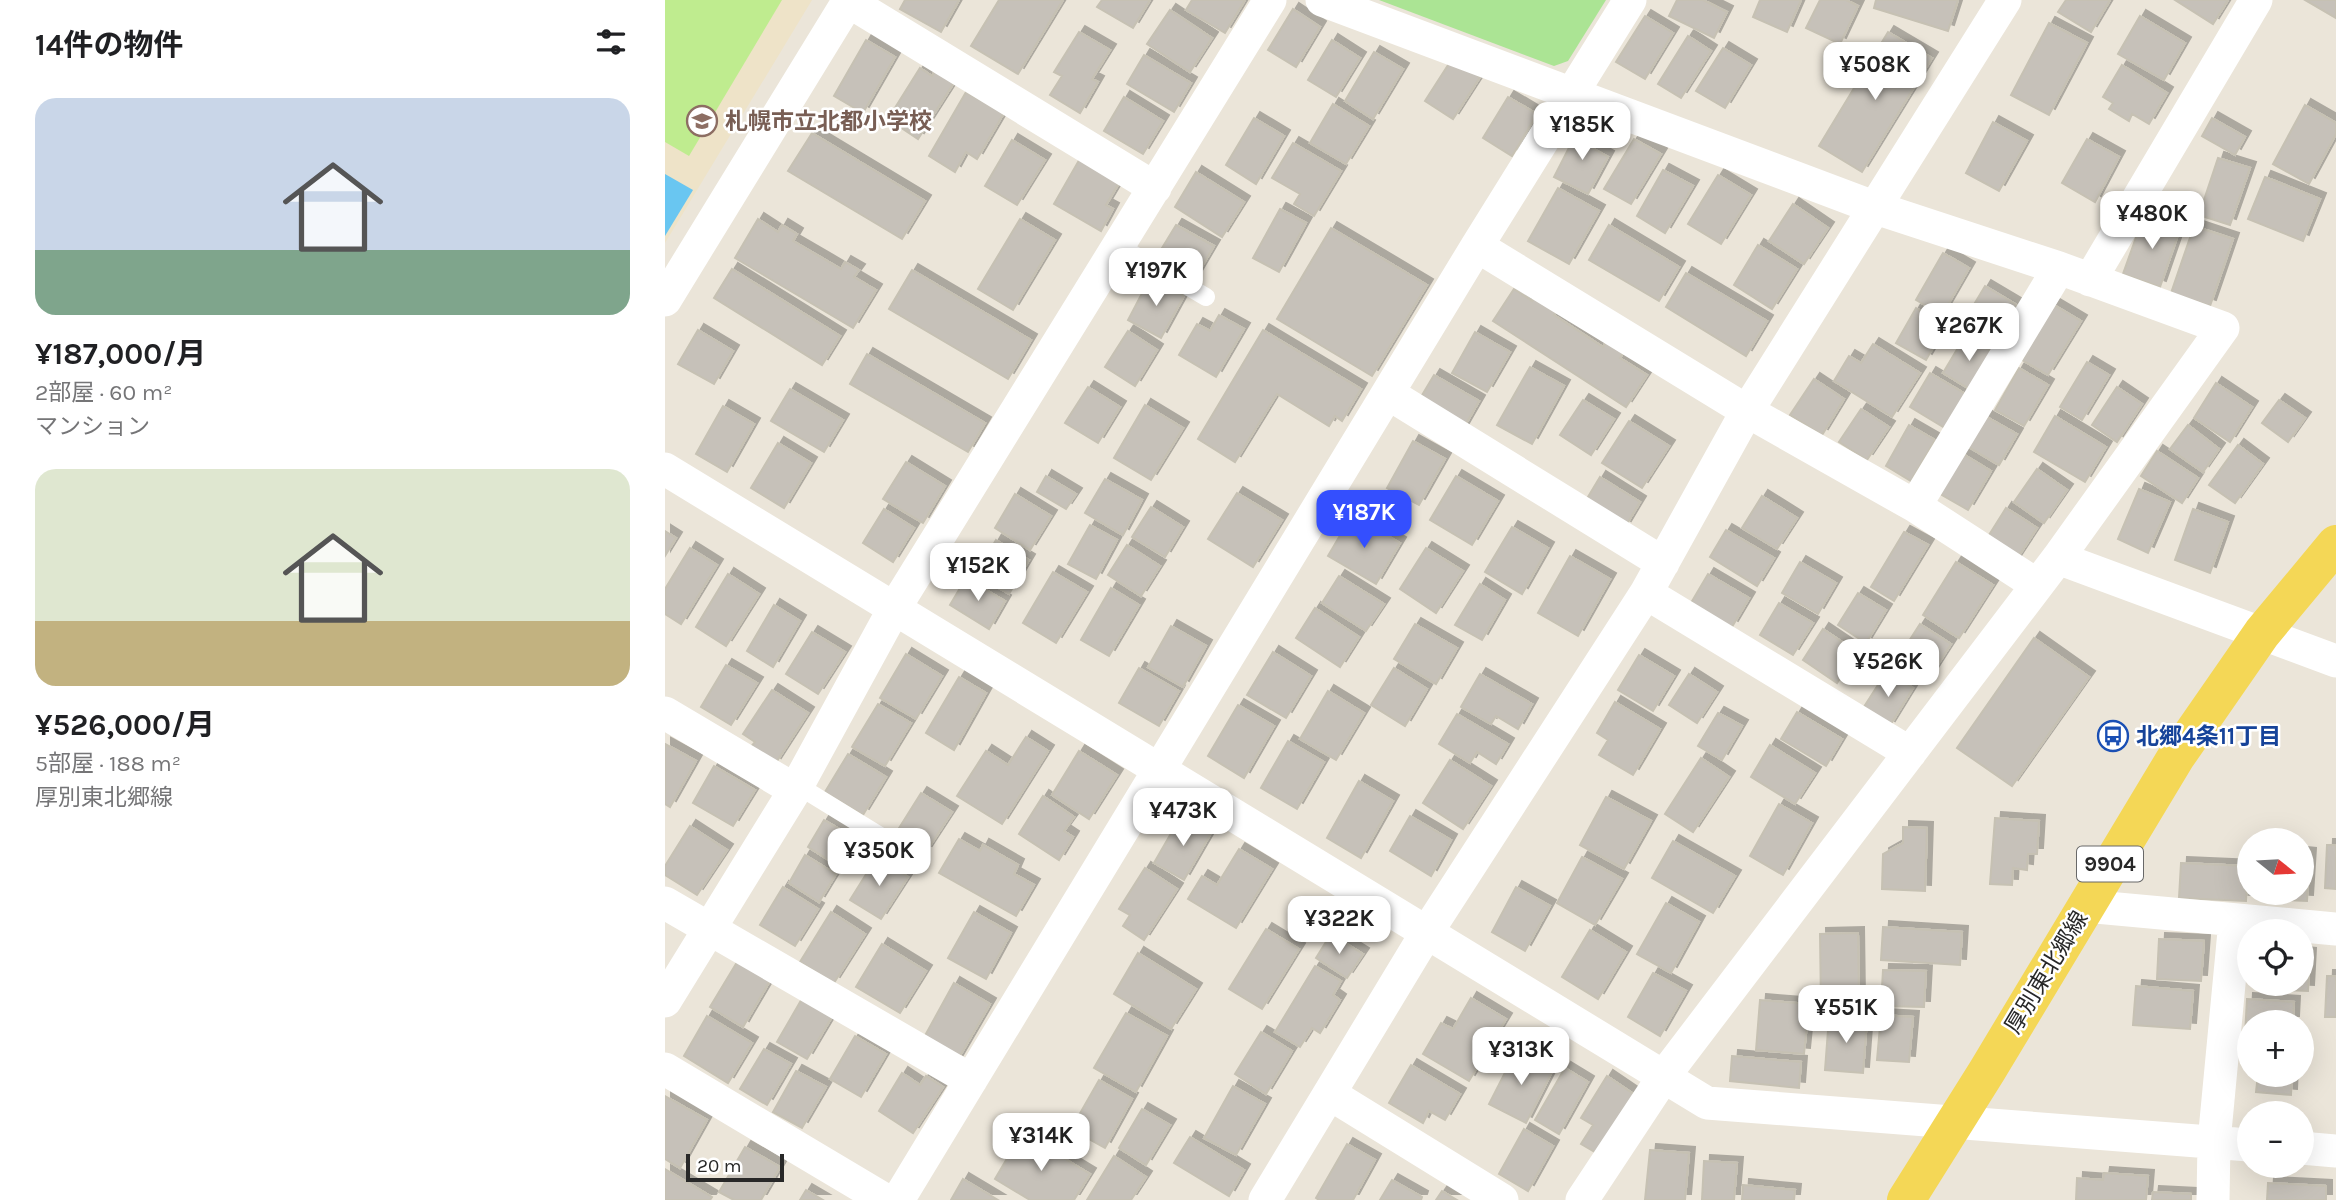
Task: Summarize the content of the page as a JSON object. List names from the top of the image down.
{
  "streets": {
    "main road": ["9904", "厚別東北郷線"]
  },
  "places": {
    "school or university": ["札幌市立北都小学校"],
    "bus stop": ["北郷4条11丁目"]
  },
  "scale_bar": "20 m",
  "north": "right",
  "page": {
    "heading": "14件の物件",
    "price": [
      "¥508K",
      "¥185K",
      "¥480K",
      "¥197K",
      "¥267K",
      "¥187K",
      "¥152K",
      "¥526K",
      "¥473K",
      "¥350K",
      "¥322K",
      "¥551K",
      "¥313K",
      "¥314K"
    ],
    "list": [
      {
        "name": "¥187,000/月",
        "note": "2部屋 · 60 m² · マンション"
      },
      {
        "name": "¥526,000/月",
        "note": "5部屋 · 188 m² · 厚別東北郷線"
      }
    ],
    "map_buttons": ["+", "−"],
    "scale": "20 m"
  }
}
